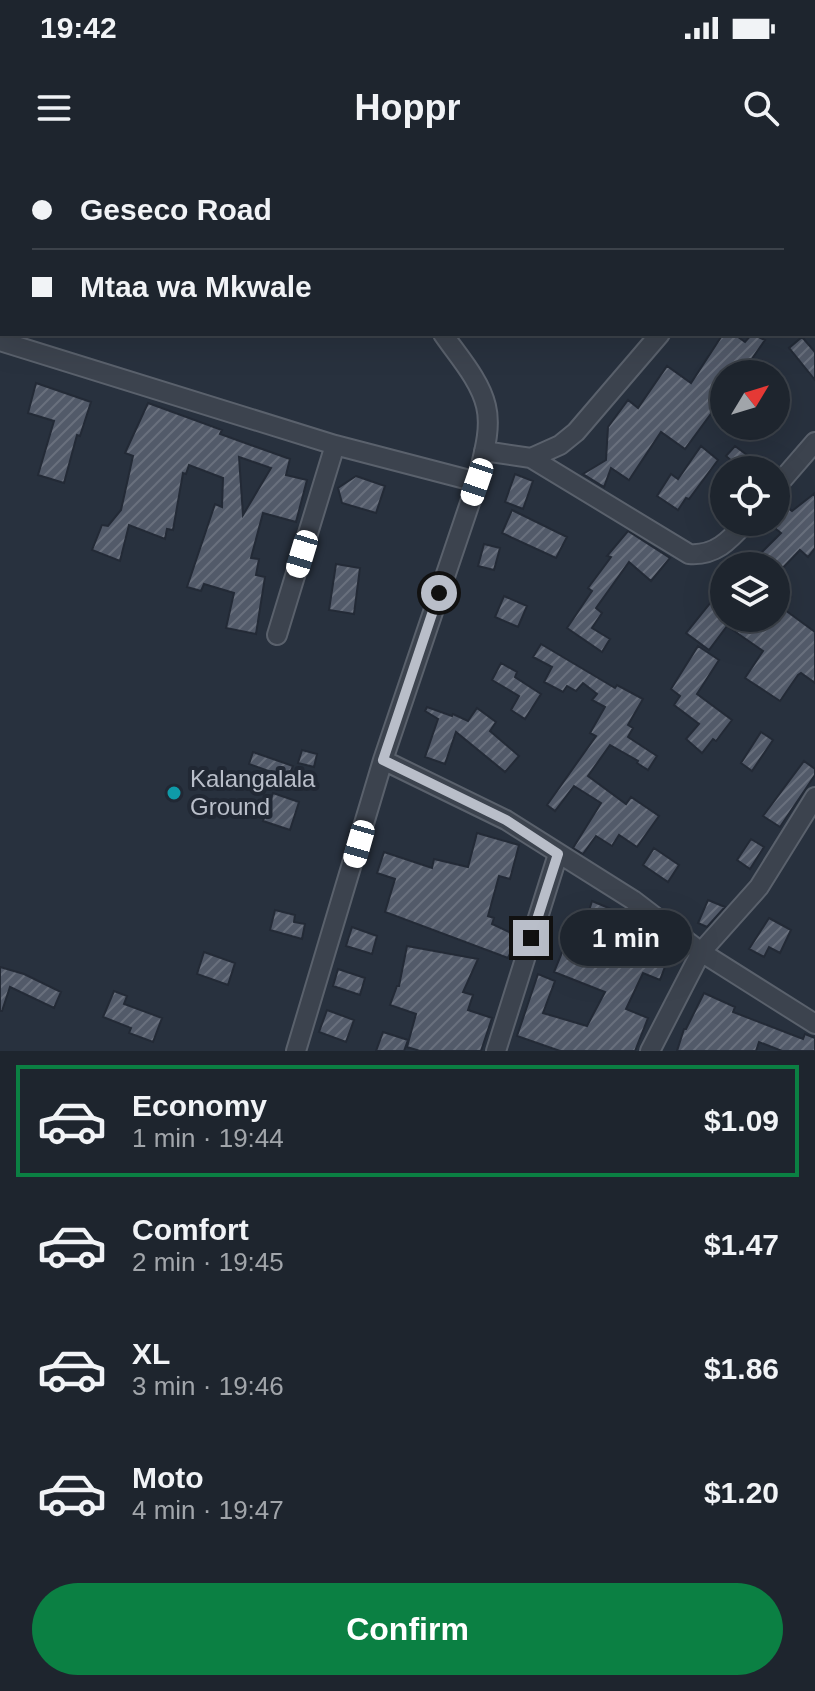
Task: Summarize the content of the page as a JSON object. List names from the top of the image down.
{
  "places": ["Kalangalala Ground"],
  "north": "top right",
  "page": {
    "status": "19:42",
    "header": "Hoppr",
    "banner": ["Geseco Road", "Mtaa wa Mkwale"],
    "bubble": "1 min",
    "list": [
      {
        "name": "Economy",
        "note": "1 min · 19:44",
        "value": "$1.09"
      },
      {
        "name": "Comfort",
        "note": "2 min · 19:45",
        "value": "$1.47"
      },
      {
        "name": "XL",
        "note": "3 min · 19:46",
        "value": "$1.86"
      },
      {
        "name": "Moto",
        "note": "4 min · 19:47",
        "value": "$1.20"
      }
    ],
    "buttons": "Confirm"
  }
}
